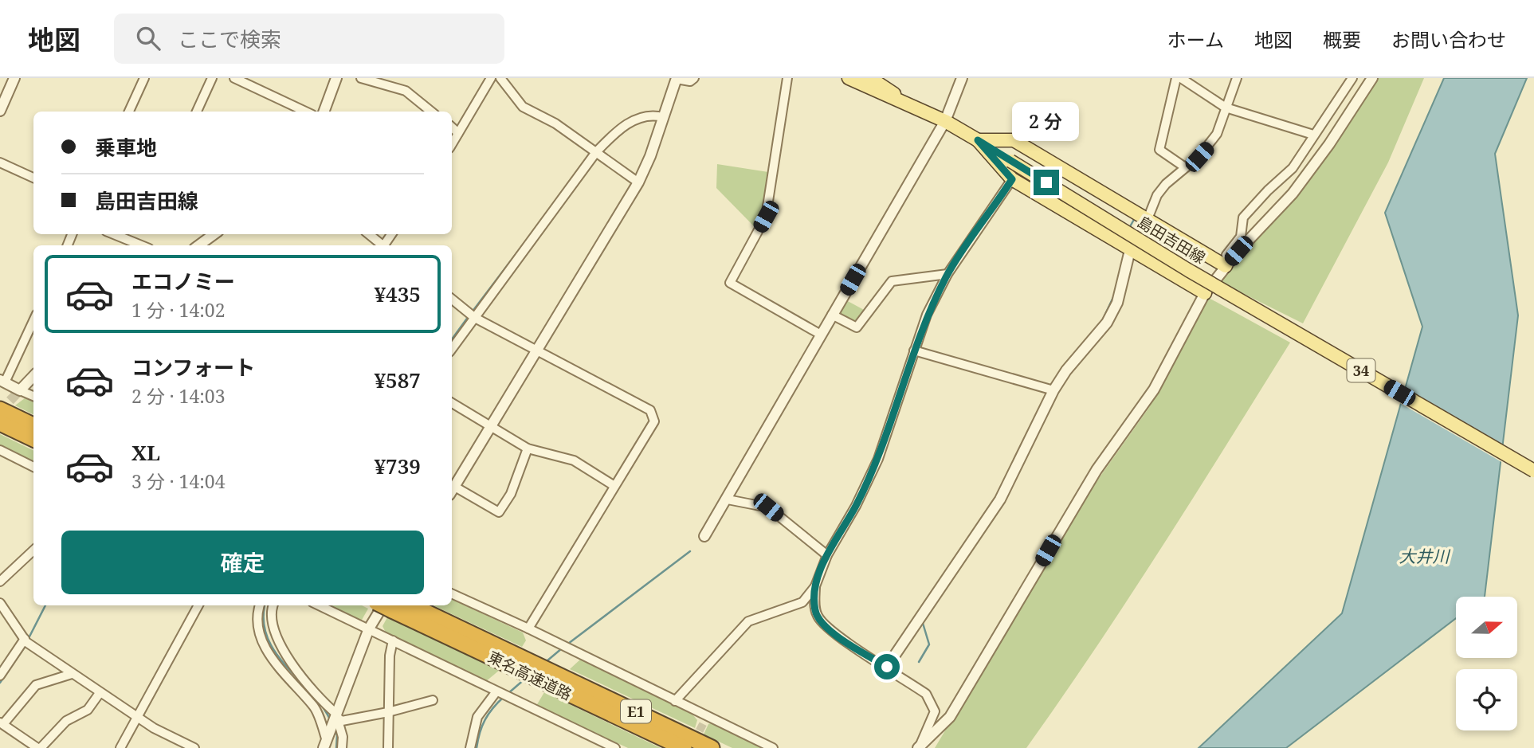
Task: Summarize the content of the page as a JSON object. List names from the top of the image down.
{
  "streets": {
    "highway": ["東名高速道路", "E1"],
    "main road": ["島田吉田線", "34"]
  },
  "water": ["大井川"],
  "north": "right",
  "page": {
    "header": "地図",
    "search": "ここで検索",
    "nav": [
      "ホーム",
      "地図",
      "概要",
      "お問い合わせ"
    ],
    "bubble": "2 分",
    "banner": ["乗車地", "島田吉田線"],
    "list": [
      {
        "name": "エコノミー",
        "note": "1 分 · 14:02",
        "value": "¥435"
      },
      {
        "name": "コンフォート",
        "note": "2 分 · 14:03",
        "value": "¥587"
      },
      {
        "name": "XL",
        "note": "3 分 · 14:04",
        "value": "¥739"
      }
    ],
    "buttons": "確定"
  }
}
